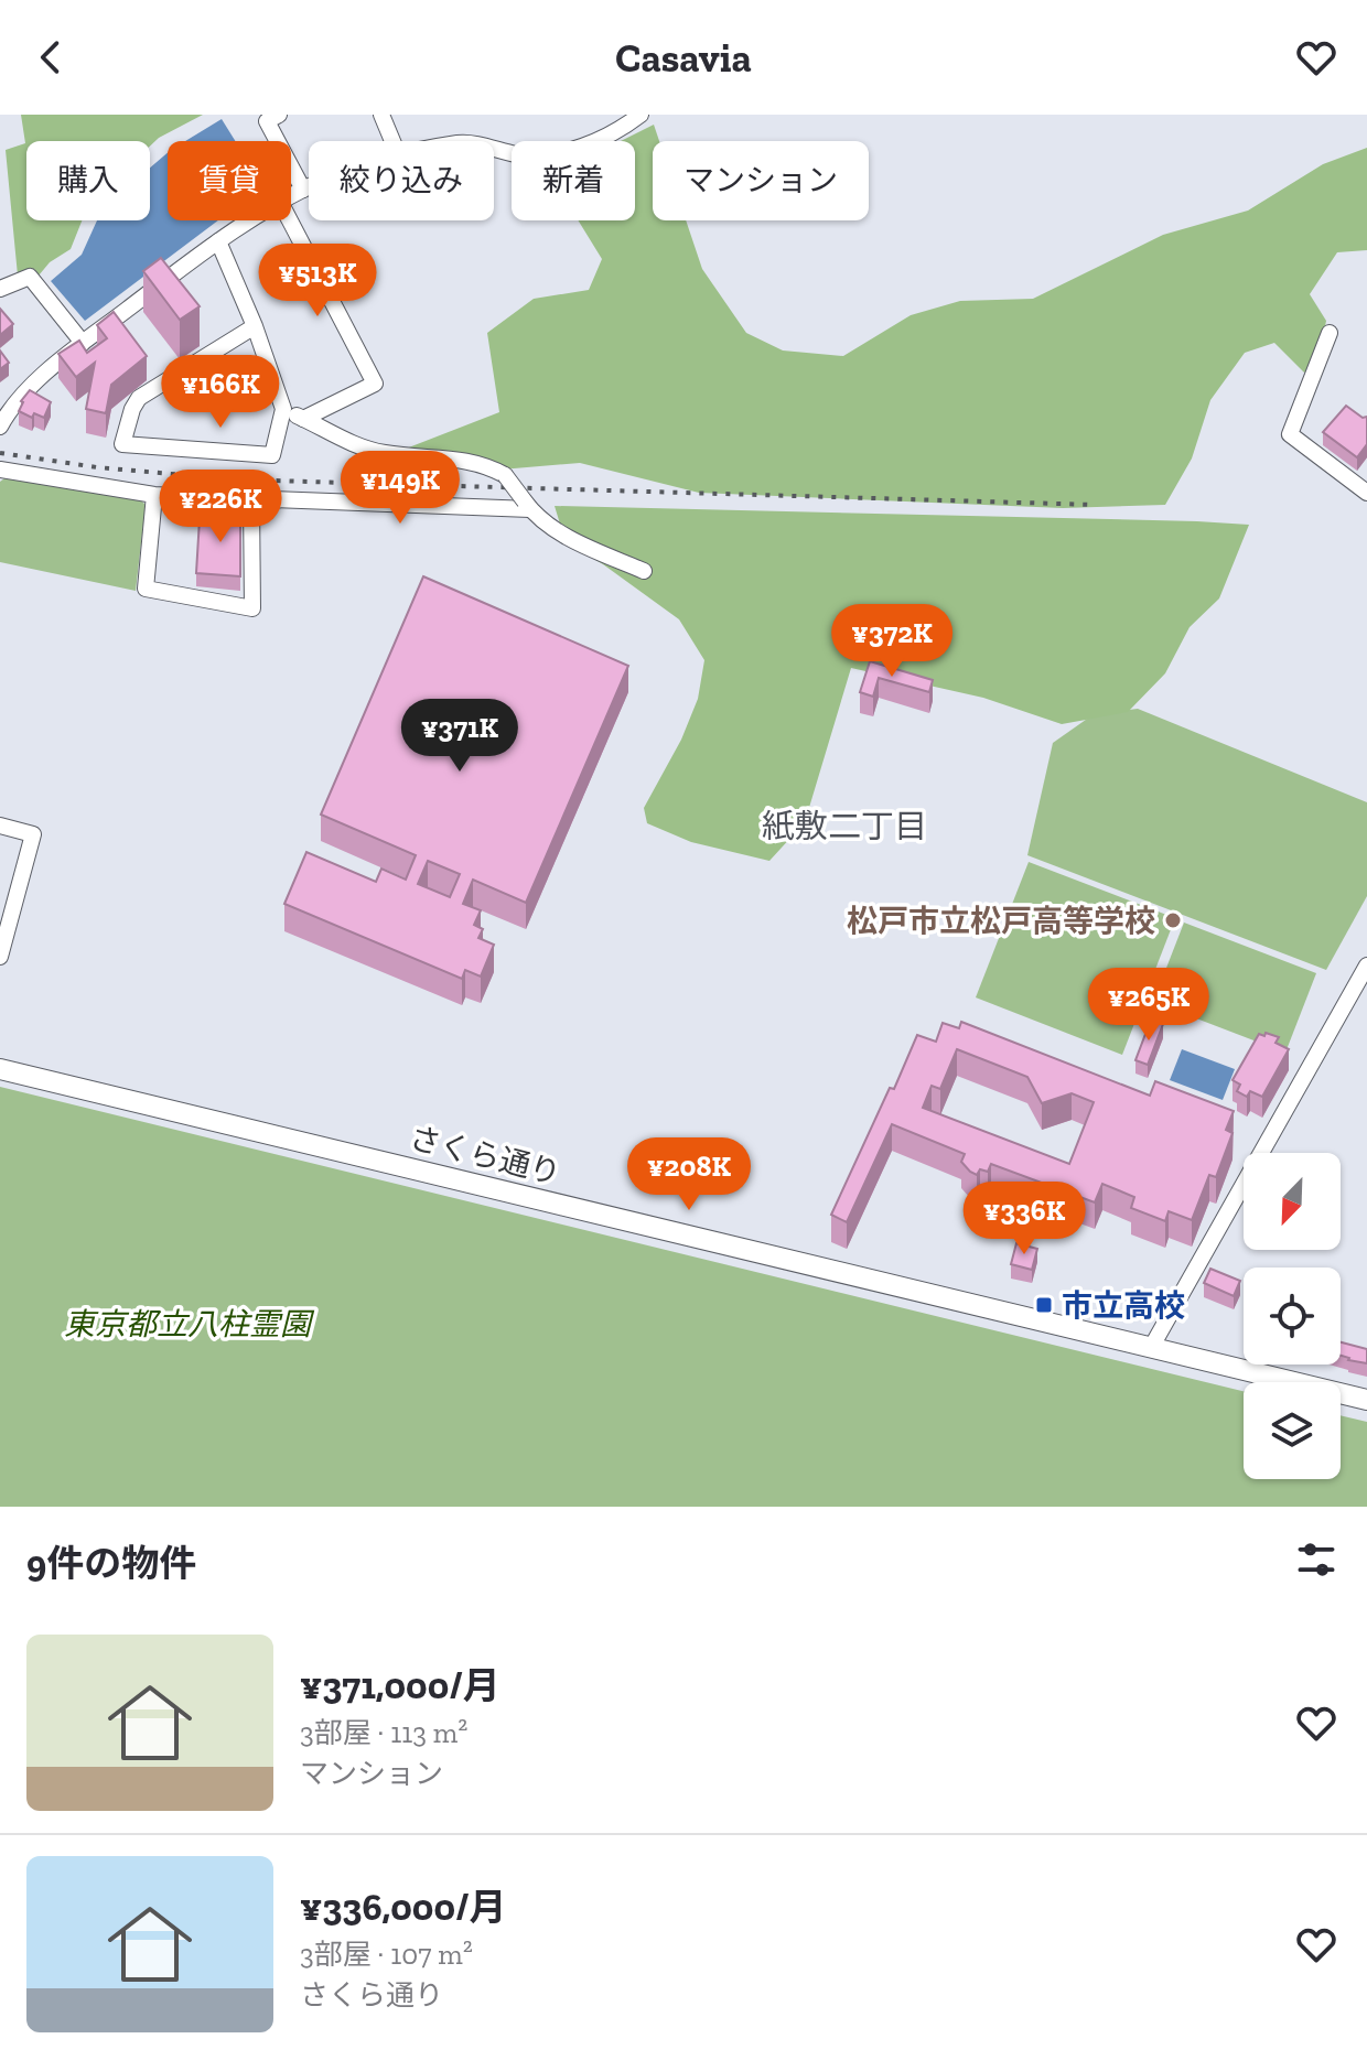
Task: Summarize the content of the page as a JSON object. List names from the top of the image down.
{
  "streets": {
    "street": ["さくら通り"]
  },
  "districts": ["紙敷二丁目"],
  "parks": ["東京都立八柱霊園"],
  "places": {
    "other": ["松戸市立松戸高等学校"],
    "transit": ["市立高校"]
  },
  "north": "bottom left",
  "page": {
    "header": "Casavia",
    "chip": [
      "購入",
      "賃貸",
      "絞り込み",
      "新着",
      "マンション"
    ],
    "price": [
      "¥513K",
      "¥166K",
      "¥149K",
      "¥226K",
      "¥372K",
      "¥371K",
      "¥265K",
      "¥208K",
      "¥336K"
    ],
    "heading": "9件の物件",
    "list": [
      {
        "name": "¥371,000/月",
        "note": "3部屋 · 113 m² · マンション"
      },
      {
        "name": "¥336,000/月",
        "note": "3部屋 · 107 m² · さくら通り"
      }
    ]
  }
}
